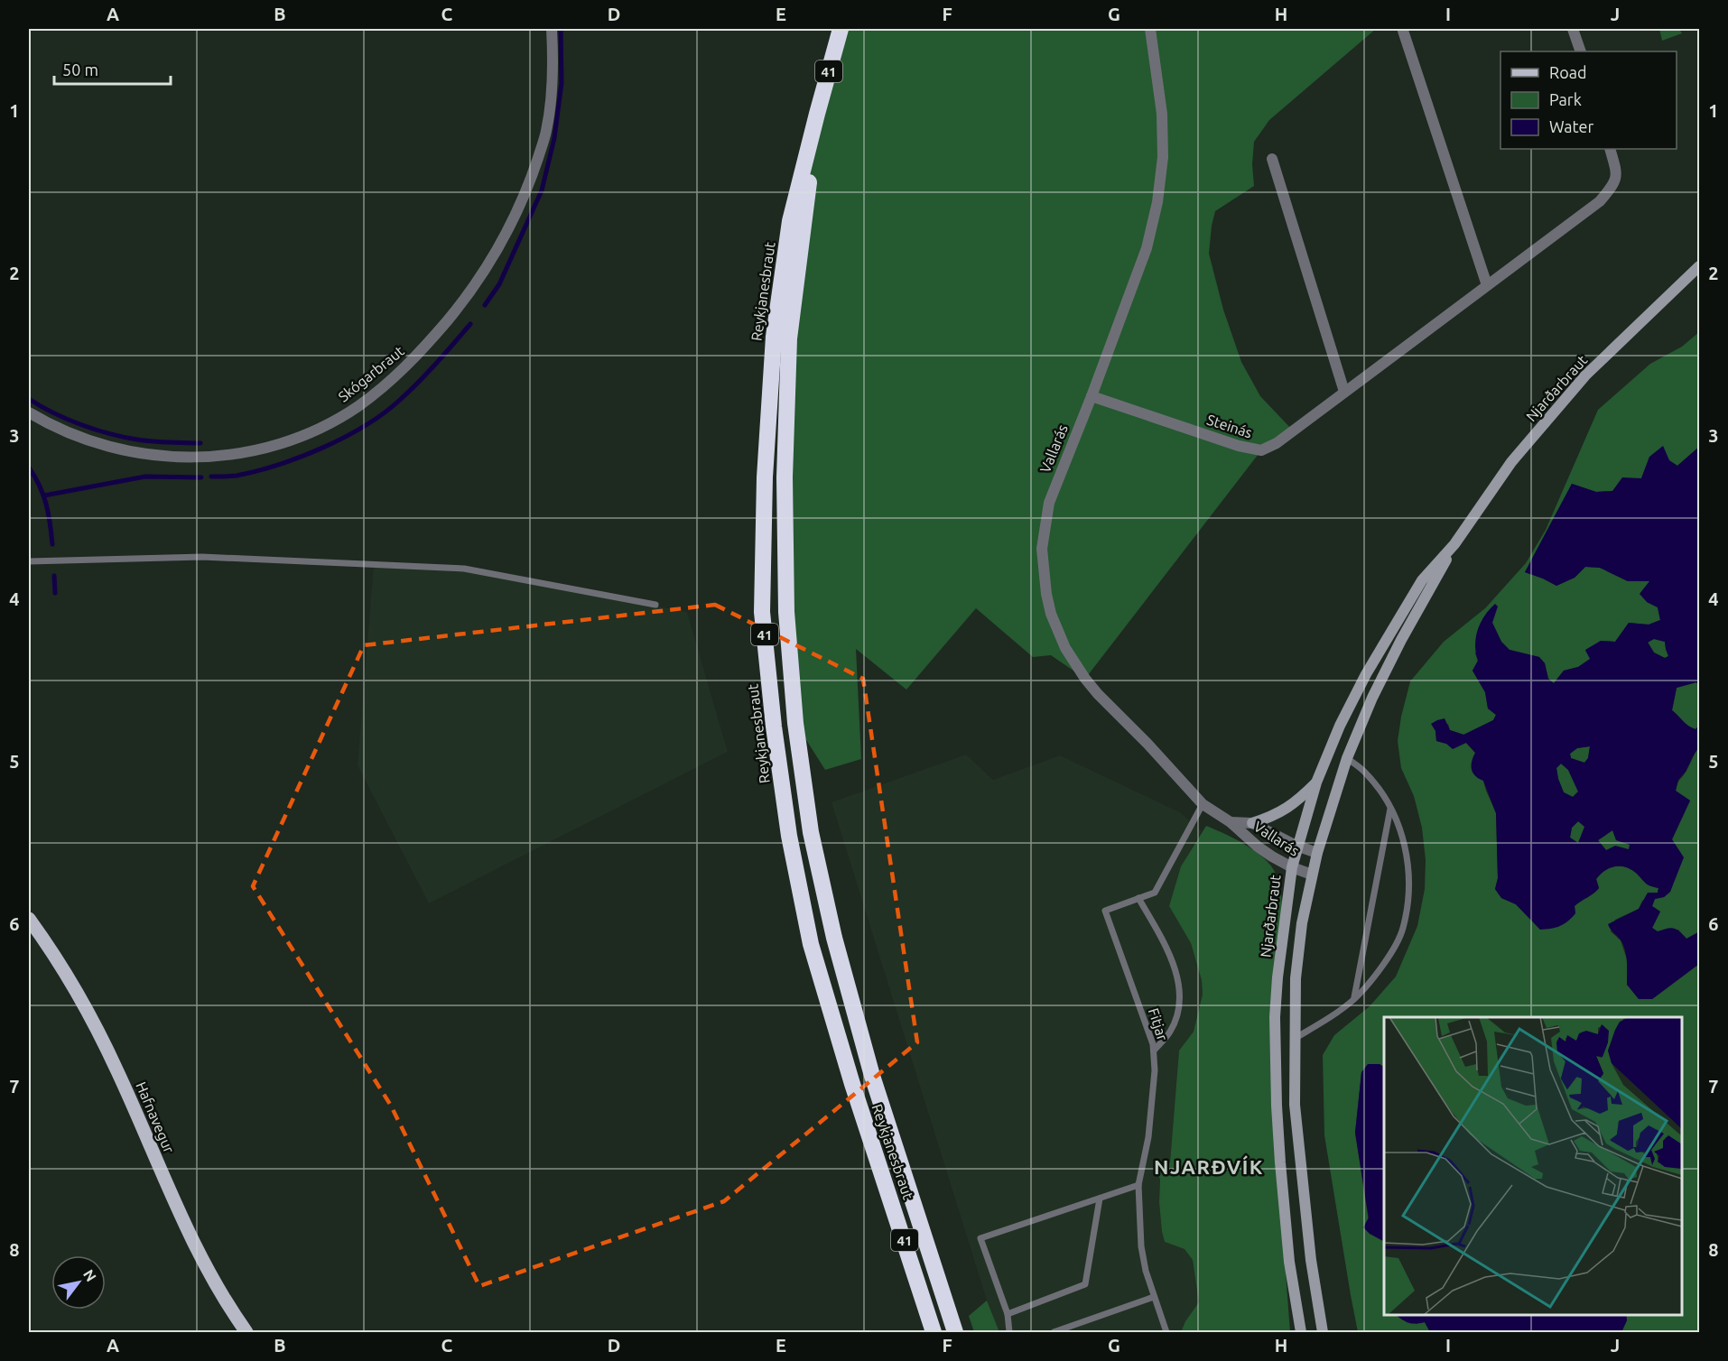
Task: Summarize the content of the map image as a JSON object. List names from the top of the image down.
{
  "streets": {
    "highway": ["41", "Reykjanesbraut"],
    "main road": ["Njarðarbraut", "Hafnavegur"],
    "street": ["Skógarbraut", "Steinás", "Vallarás"],
    "lane": ["Fitjar"]
  },
  "crossings": [
    ["Njarðarbraut", "Vallarás"],
    ["Steinás", "Vallarás"],
    ["Vallarás", "Fitjar"]
  ],
  "districts": ["NJARÐVÍK"],
  "legend": ["Road", "Park", "Water"],
  "scale_bar": "50 m",
  "north": "top right",
  "grid": {
    "columns": [
      "A",
      "B",
      "C",
      "D",
      "E",
      "F",
      "G",
      "H",
      "I",
      "J"
    ],
    "rows": [
      "1",
      "2",
      "3",
      "4",
      "5",
      "6",
      "7",
      "8"
    ]
  }
}
